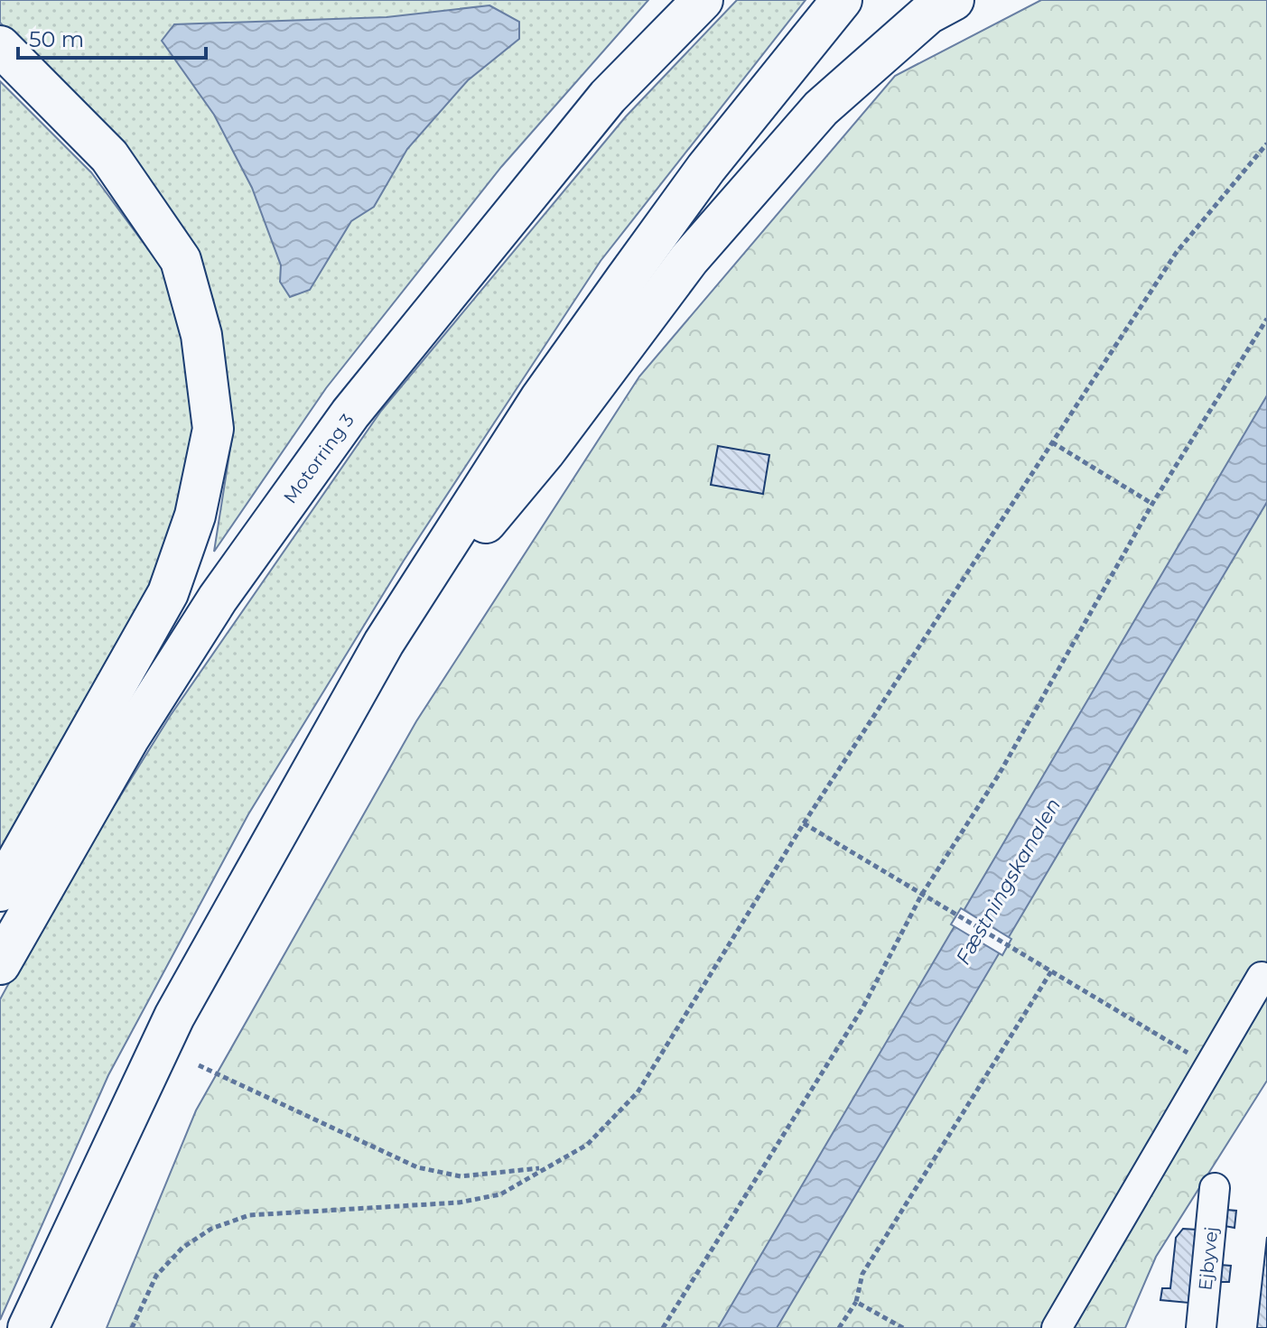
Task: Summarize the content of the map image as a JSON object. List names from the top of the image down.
{
  "streets": {
    "highway": ["Motorring 3"],
    "street": ["Ejbyvej"]
  },
  "water": ["Fæstningskanalen"],
  "scale_bar": "50 m"
}
